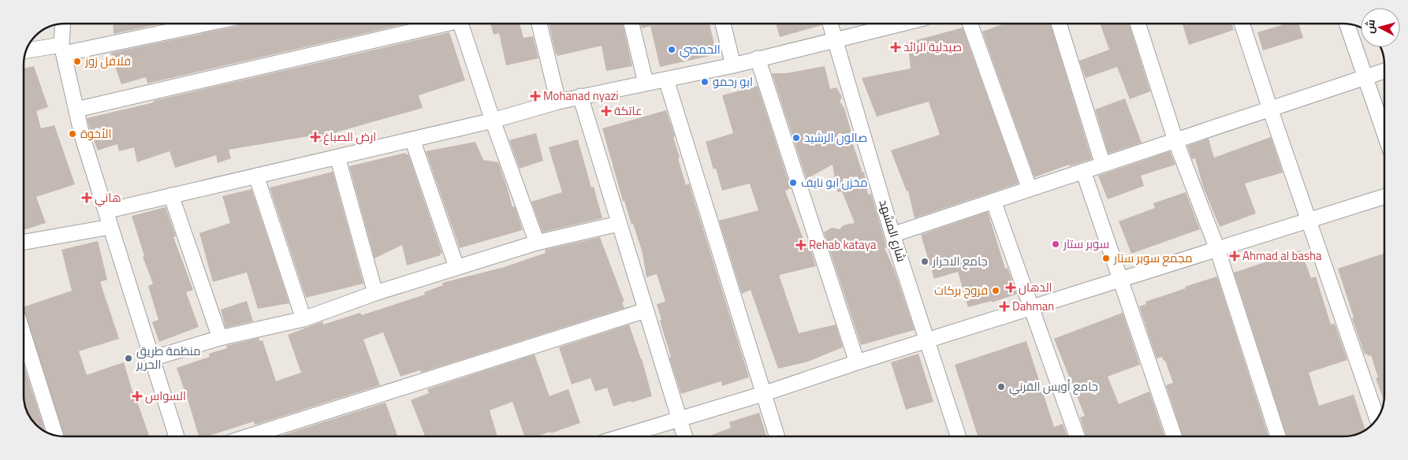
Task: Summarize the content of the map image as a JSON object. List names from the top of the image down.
{
  "streets": {
    "street": ["شارع المشهد"]
  },
  "places": {
    "health": [
      "صيدلية الرائد",
      "Mohanad nyazi",
      "عاتكة",
      "ارض الصباغ",
      "هاني",
      "Rehab kataya",
      "Ahmad al basha",
      "الدهان",
      "Dahman",
      "السواس"
    ],
    "other": [
      "الحمصي",
      "فلافل زوز",
      "ابو رحمو",
      "الأخوة",
      "صالون الرشيد",
      "مخزن ابو نايف",
      "سوبر ستار",
      "مجمع سوبر ستار",
      "جامع الاحرار",
      "فروج بركات",
      "منظمة طريق الحرير",
      "جامع أويس القرني"
    ]
  },
  "north": "left"
}
